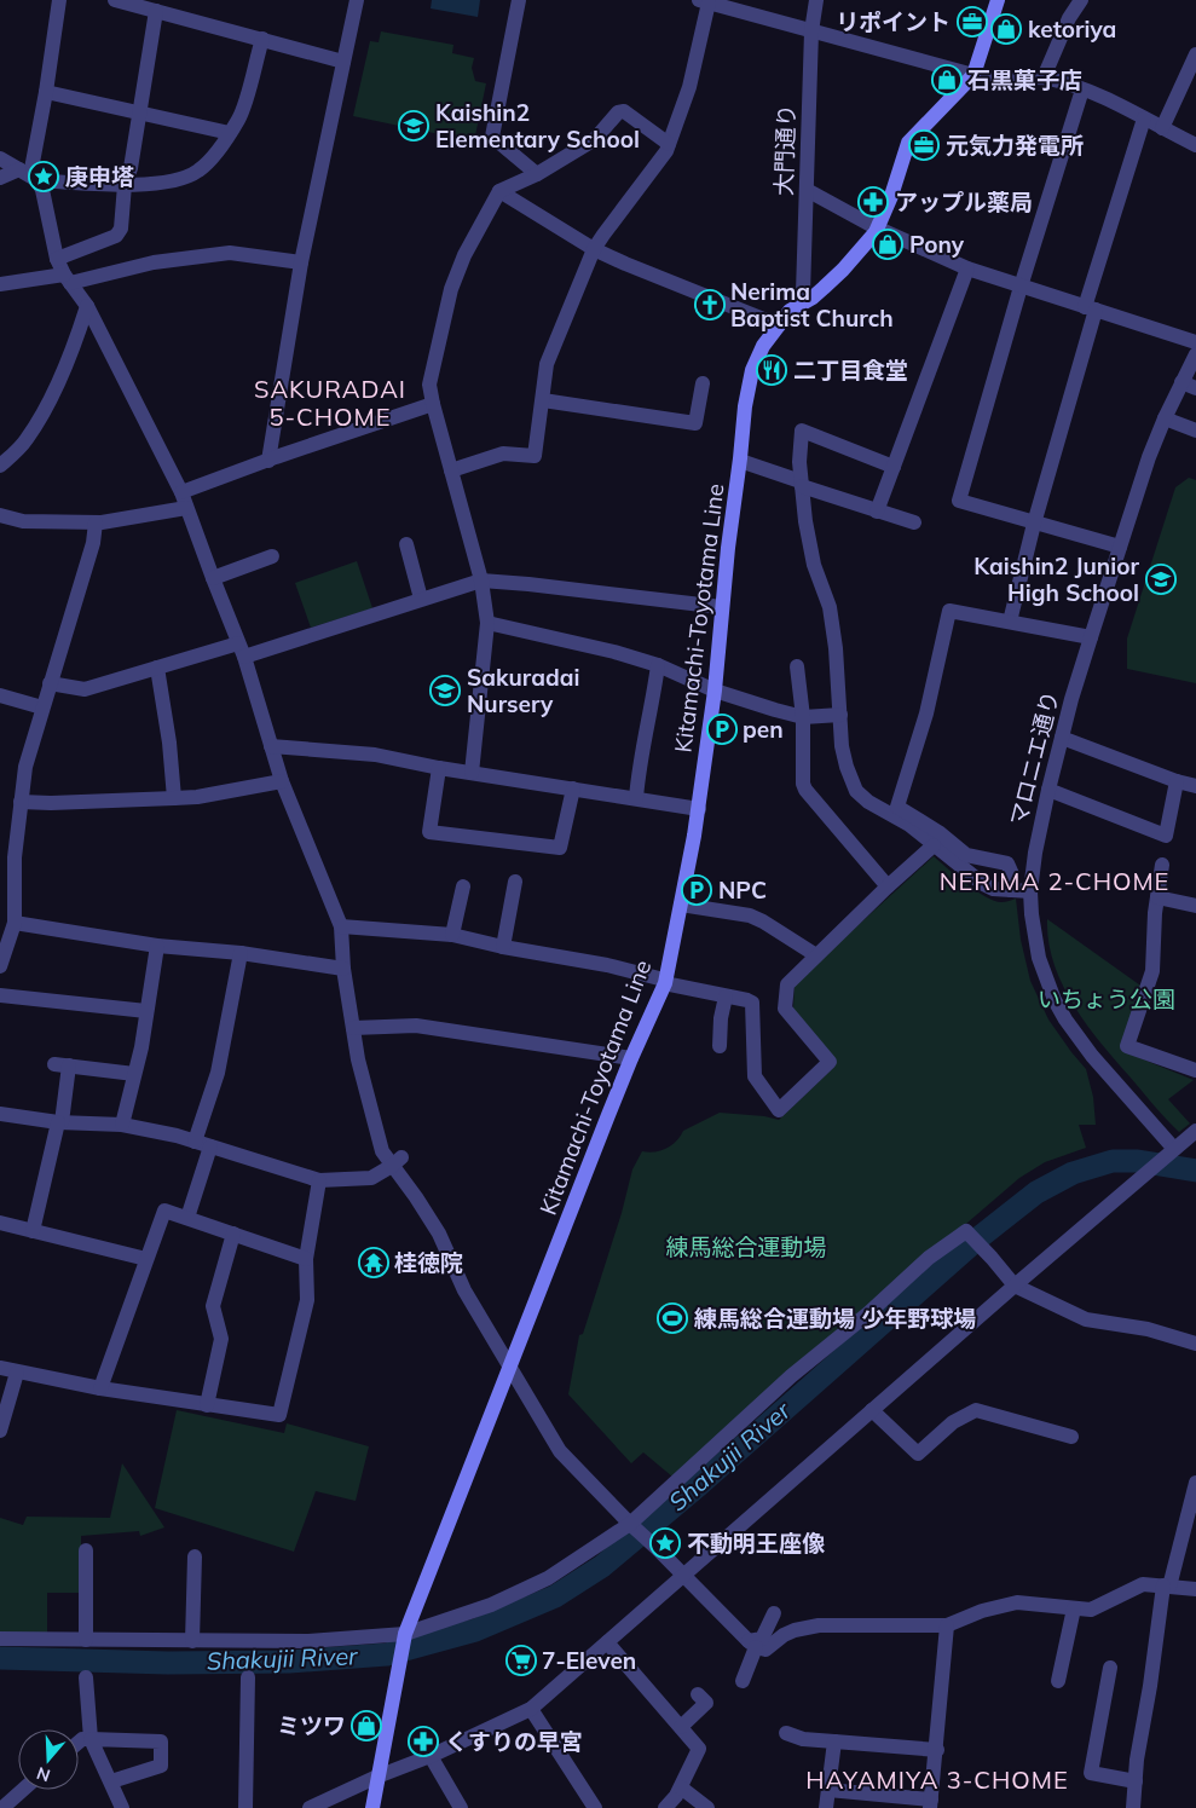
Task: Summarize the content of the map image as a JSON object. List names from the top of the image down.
{
  "streets": {
    "main road": ["Kitamachi-Toyotama Line"],
    "street": ["大門通り", "マロニエ通り"]
  },
  "crossings": [
    ["大門通り", "Kitamachi-Toyotama Line"]
  ],
  "districts": ["SAKURADAI 5-CHOME", "NERIMA 2-CHOME", "HAYAMIYA 3-CHOME"],
  "water": ["Shakujii River"],
  "parks": ["いちょう公園", "練馬総合運動場"],
  "places": {
    "office": ["リポイント", "元気力発電所"],
    "shop": [
      "ketoriya",
      "石黒菓子店",
      "Pony",
      "ミツワ"
    ],
    "school or university": ["Kaishin2 Elementary School", "Kaishin2 Junior High School", "Sakuradai Nursery"],
    "place": ["庚申塔", "不動明王座像"],
    "pharmacy": ["アップル薬局", "くすりの早宮"],
    "church": ["Nerima Baptist Church"],
    "restaurant": ["二丁目食堂"],
    "parking": ["pen", "NPC"],
    "temple": ["桂徳院"],
    "sports": ["練馬総合運動場 少年野球場"],
    "supermarket": ["7-Eleven"]
  },
  "north": "bottom"
}
